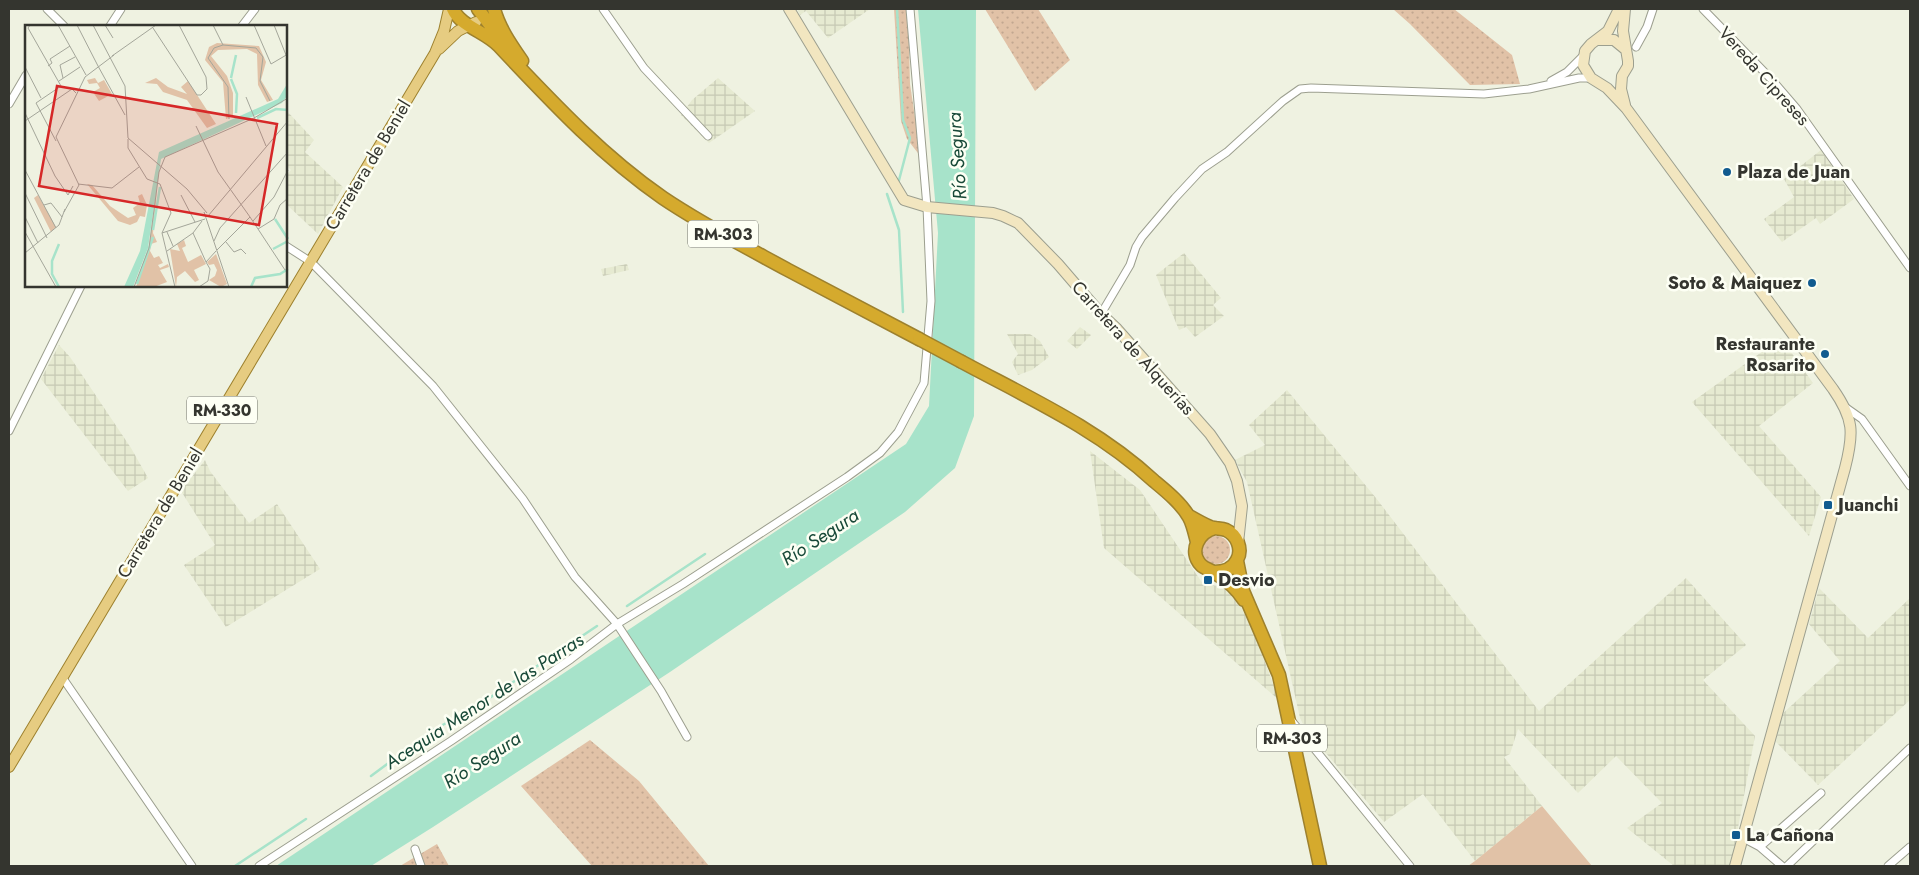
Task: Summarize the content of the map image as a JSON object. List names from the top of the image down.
{
  "streets": {
    "highway": ["RM-303"],
    "main road": ["Carretera de Beniel", "Carretera de Alquerías", "RM-330"],
    "street": ["Vereda Cipreses"]
  },
  "crossings": [
    ["RM-303", "Carretera de Alquerías"]
  ],
  "water": ["Río Segura", "Acequia Menor de las Parras"],
  "places": {
    "other": ["Plaza de Juan", "Soto & Maiquez", "Restaurante Rosarito"],
    "transit": ["Juanchi", "Desvio", "La Cañona"]
  }
}
